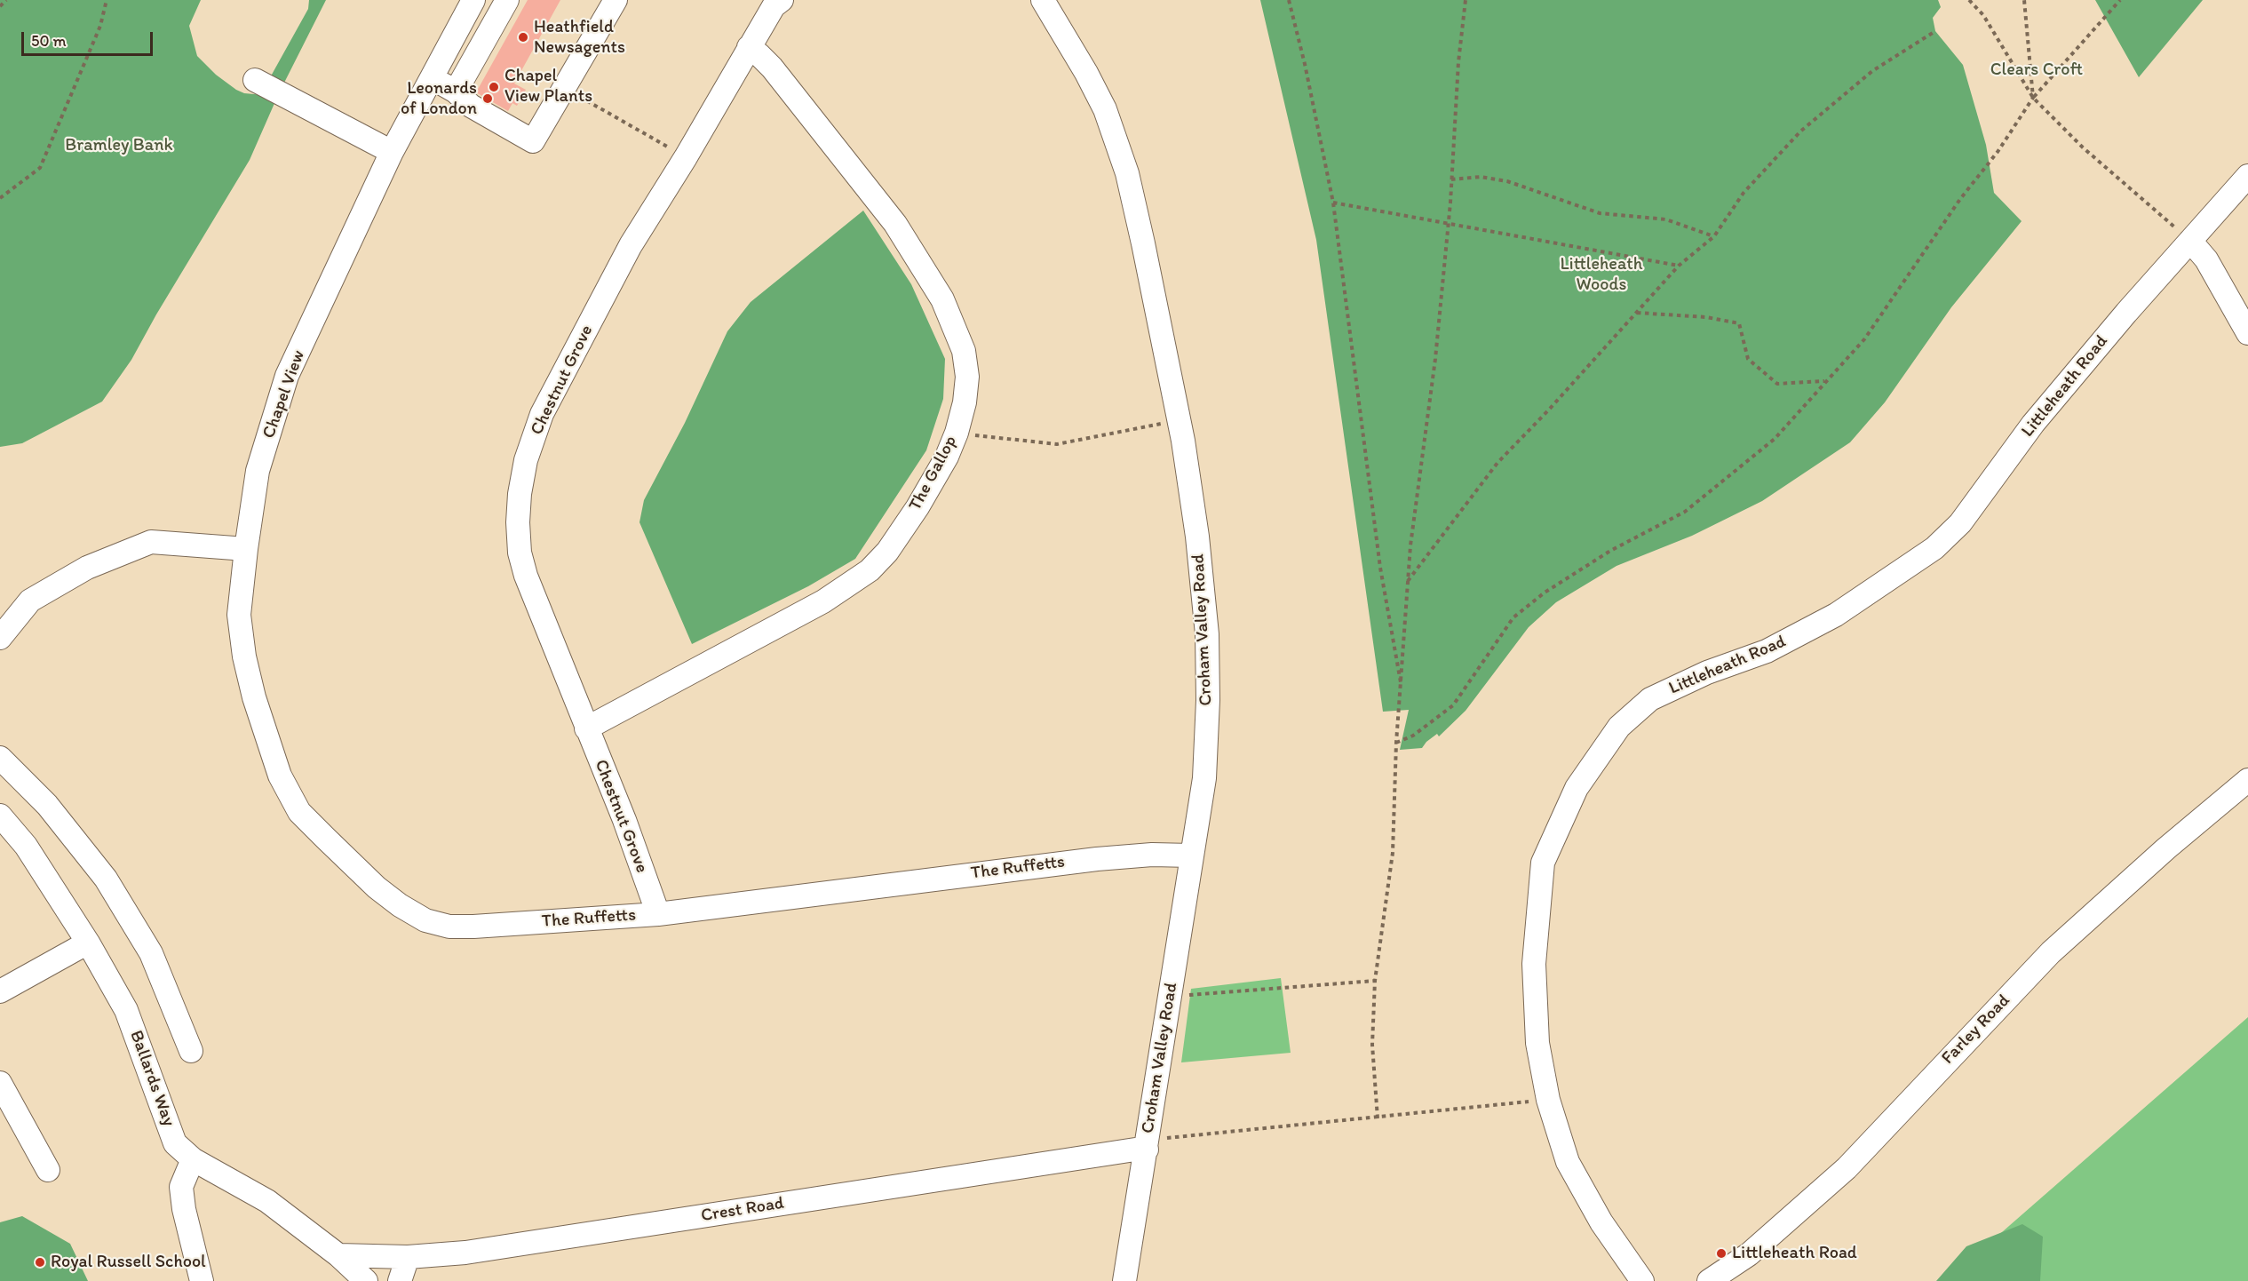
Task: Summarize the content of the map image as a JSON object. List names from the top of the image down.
{
  "streets": {
    "street": [
      "Chestnut Grove",
      "Littleheath Road",
      "Chapel View",
      "The Gallop",
      "Croham Valley Road",
      "The Ruffetts",
      "Farley Road",
      "Ballards Way",
      "Crest Road"
    ]
  },
  "crossings": [
    ["Chestnut Grove", "The Gallop"],
    ["Chestnut Grove", "The Ruffetts"],
    ["Chapel View", "The Ruffetts"],
    ["Croham Valley Road", "The Ruffetts"],
    ["Croham Valley Road", "Crest Road"],
    ["Ballards Way", "Crest Road"]
  ],
  "parks": ["Clears Croft", "Bramley Bank", "Littleheath Woods"],
  "places": [
    "Heathfield Newsagents",
    "Chapel View Plants",
    "Leonards of London",
    "Littleheath Road",
    "Royal Russell School"
  ],
  "scale_bar": "50 m"
}
